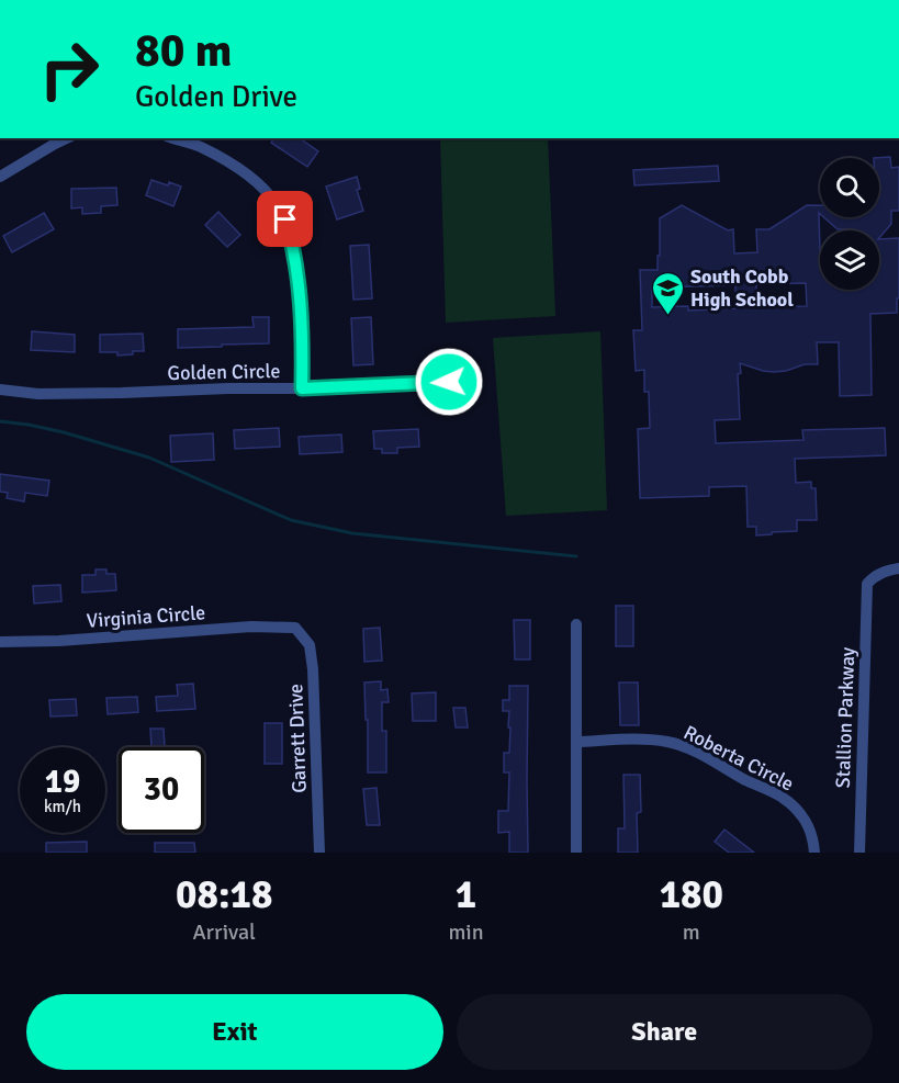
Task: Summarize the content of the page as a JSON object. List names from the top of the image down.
{
  "streets": {
    "street": [
      "Golden Circle",
      "Virginia Circle",
      "Stallion Parkway",
      "Garrett Drive",
      "Roberta Circle"
    ]
  },
  "crossings": [
    ["Virginia Circle", "Garrett Drive"]
  ],
  "places": {
    "school or university": ["South Cobb High School"]
  },
  "page": {
    "turn": ["80 m", "Golden Drive"],
    "speed": "19 km/h",
    "limit": "30",
    "eta": [
      "08:18",
      "Arrival",
      "1",
      "min",
      "180",
      "m"
    ],
    "buttons": ["Exit", "Share"]
  }
}
